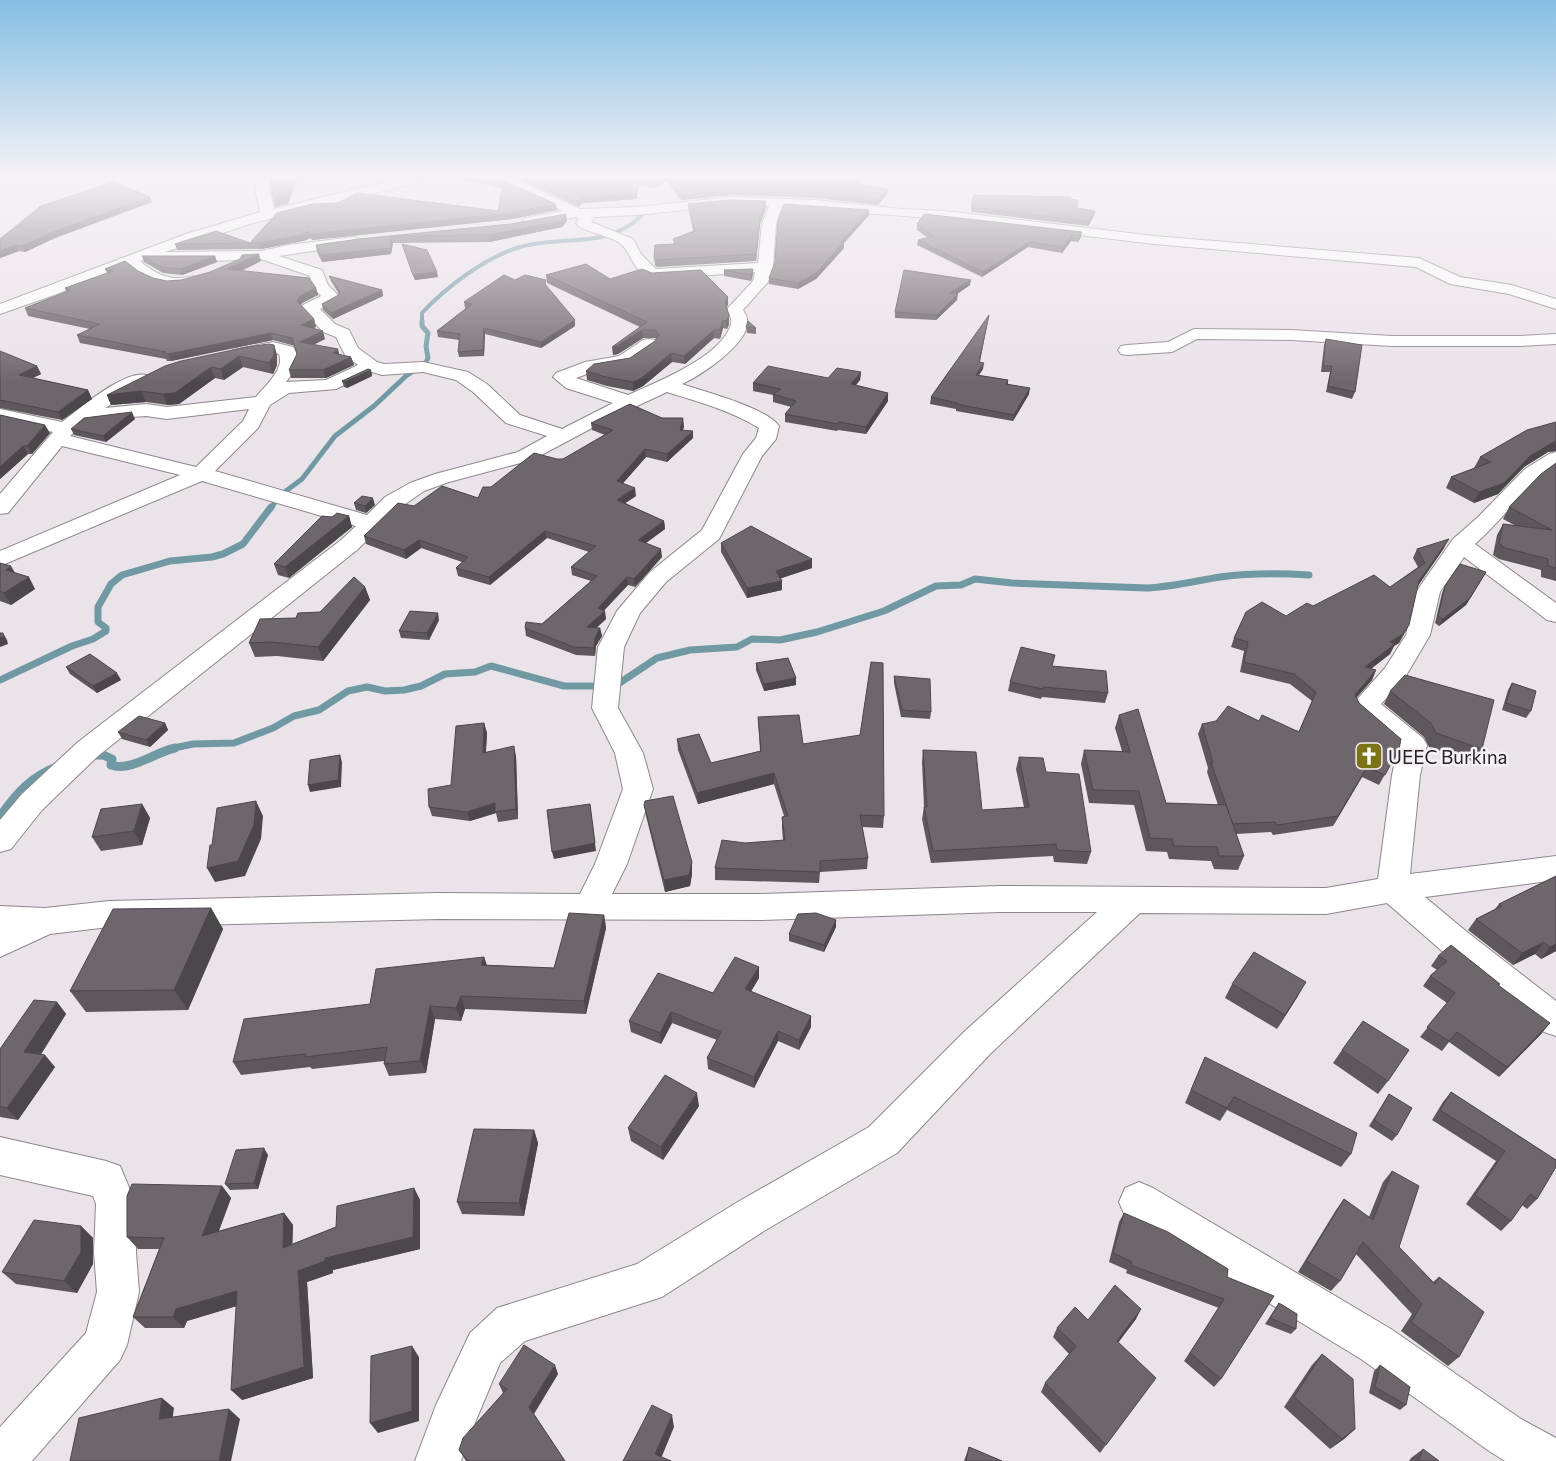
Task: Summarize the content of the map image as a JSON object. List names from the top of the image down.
{
  "places": {
    "church": ["UEEC Burkina"]
  }
}
